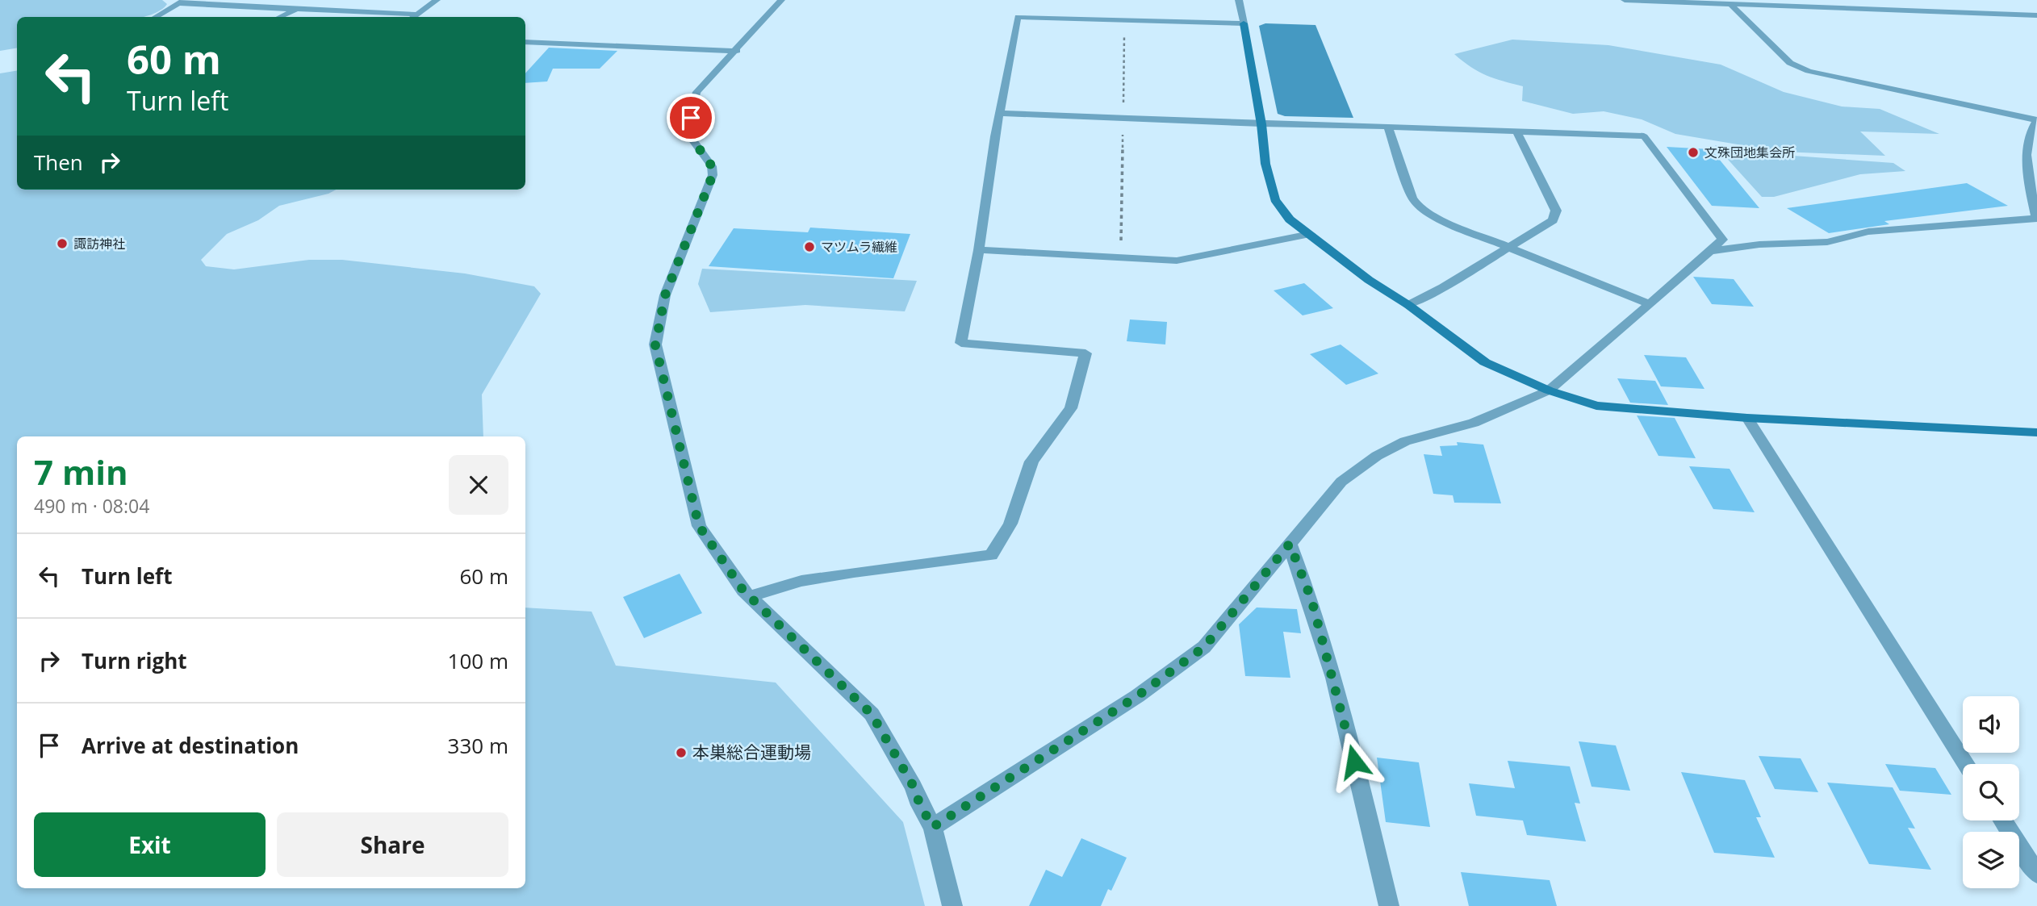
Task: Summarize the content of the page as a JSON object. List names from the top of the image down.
{
  "places": [
    "文殊団地集会所",
    "諏訪神社",
    "マツムラ繊維",
    "本巣総合運動場"
  ],
  "page": {
    "turn": ["60 m", "Turn left"],
    "then": "Then",
    "heading": ["7 min", "490 m · 08:04"],
    "list": [
      {
        "name": "Turn left",
        "value": "60 m"
      },
      {
        "name": "Turn right",
        "value": "100 m"
      },
      {
        "name": "Arrive at destination",
        "value": "330 m"
      }
    ],
    "buttons": ["Exit", "Share"]
  }
}
